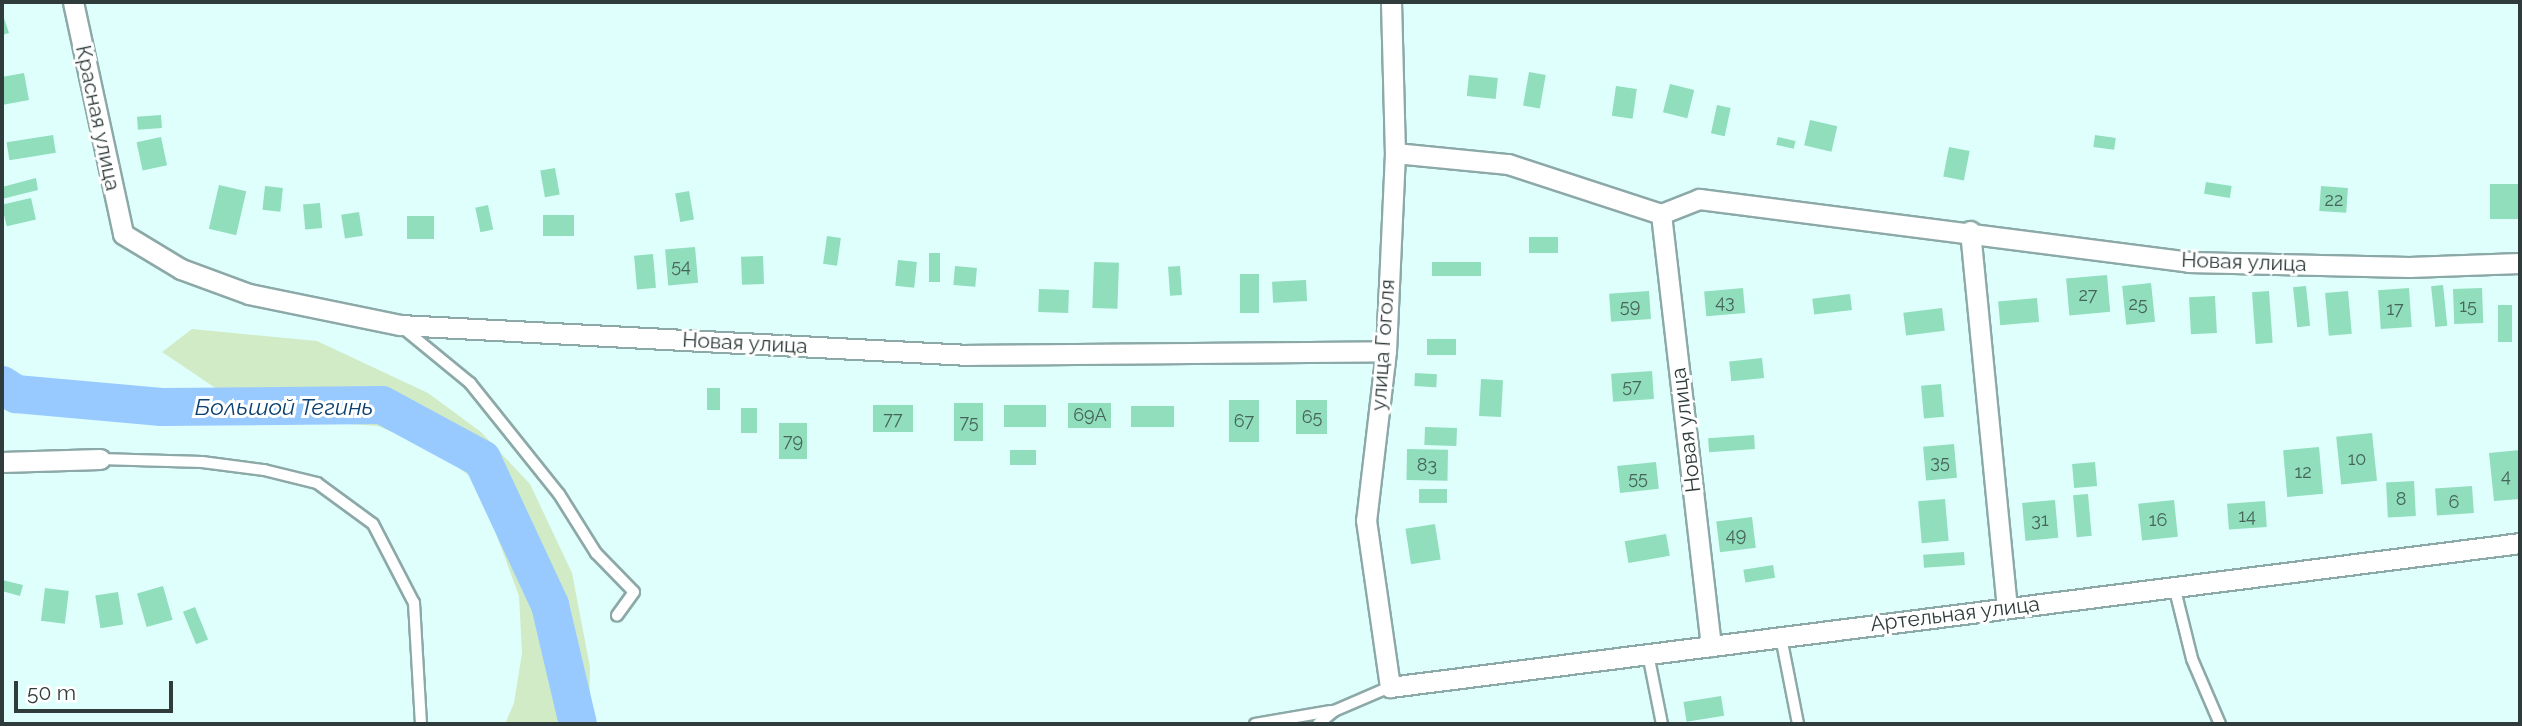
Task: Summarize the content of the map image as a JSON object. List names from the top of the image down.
{
  "streets": {
    "street": [
      "Красная улица",
      "Новая улица",
      "улица Гоголя",
      "Артельная улица"
    ]
  },
  "crossings": [
    ["Красная улица", "Новая улица"],
    ["Новая улица", "улица Гоголя"],
    ["Новая улица", "Артельная улица"],
    ["улица Гоголя", "Артельная улица"]
  ],
  "water": ["Большой Тегинь"],
  "house_numbers": [
    "22",
    "54",
    "27",
    "43",
    "25",
    "59",
    "15",
    "17",
    "57",
    "69А",
    "65",
    "77",
    "67",
    "75",
    "79",
    "10",
    "35",
    "83",
    "12",
    "4",
    "55",
    "8",
    "6",
    "14",
    "31",
    "16",
    "49"
  ],
  "scale_bar": "50 m"
}
